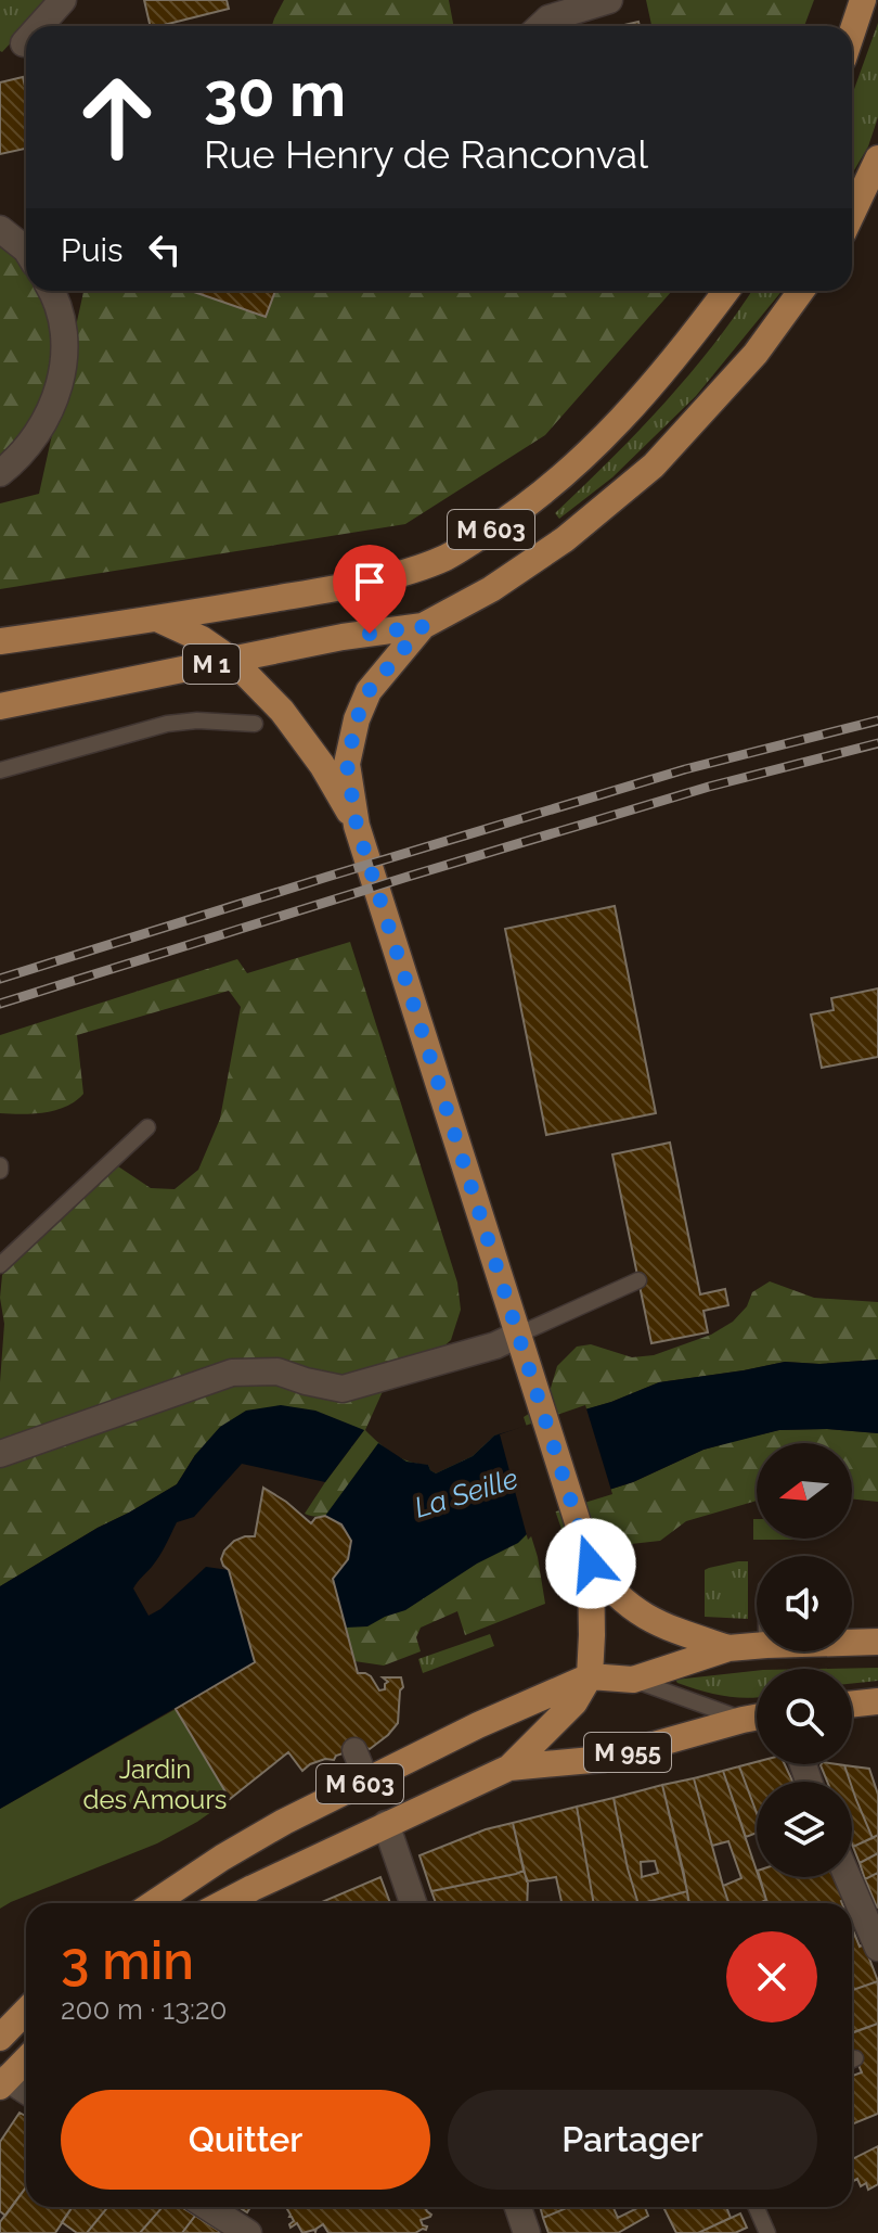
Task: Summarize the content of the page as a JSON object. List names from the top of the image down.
{
  "streets": {
    "main road": ["M 603", "M 1", "M 955"]
  },
  "crossings": [
    ["M 603", "M 1"],
    ["M 603", "M 955"]
  ],
  "water": ["La Seille"],
  "parks": ["Jardin des Amours"],
  "north": "left",
  "page": {
    "turn": ["30 m", "Rue Henry de Ranconval"],
    "then": "Puis",
    "heading": ["3 min", "200 m · 13:20"],
    "buttons": ["Quitter", "Partager"]
  }
}
